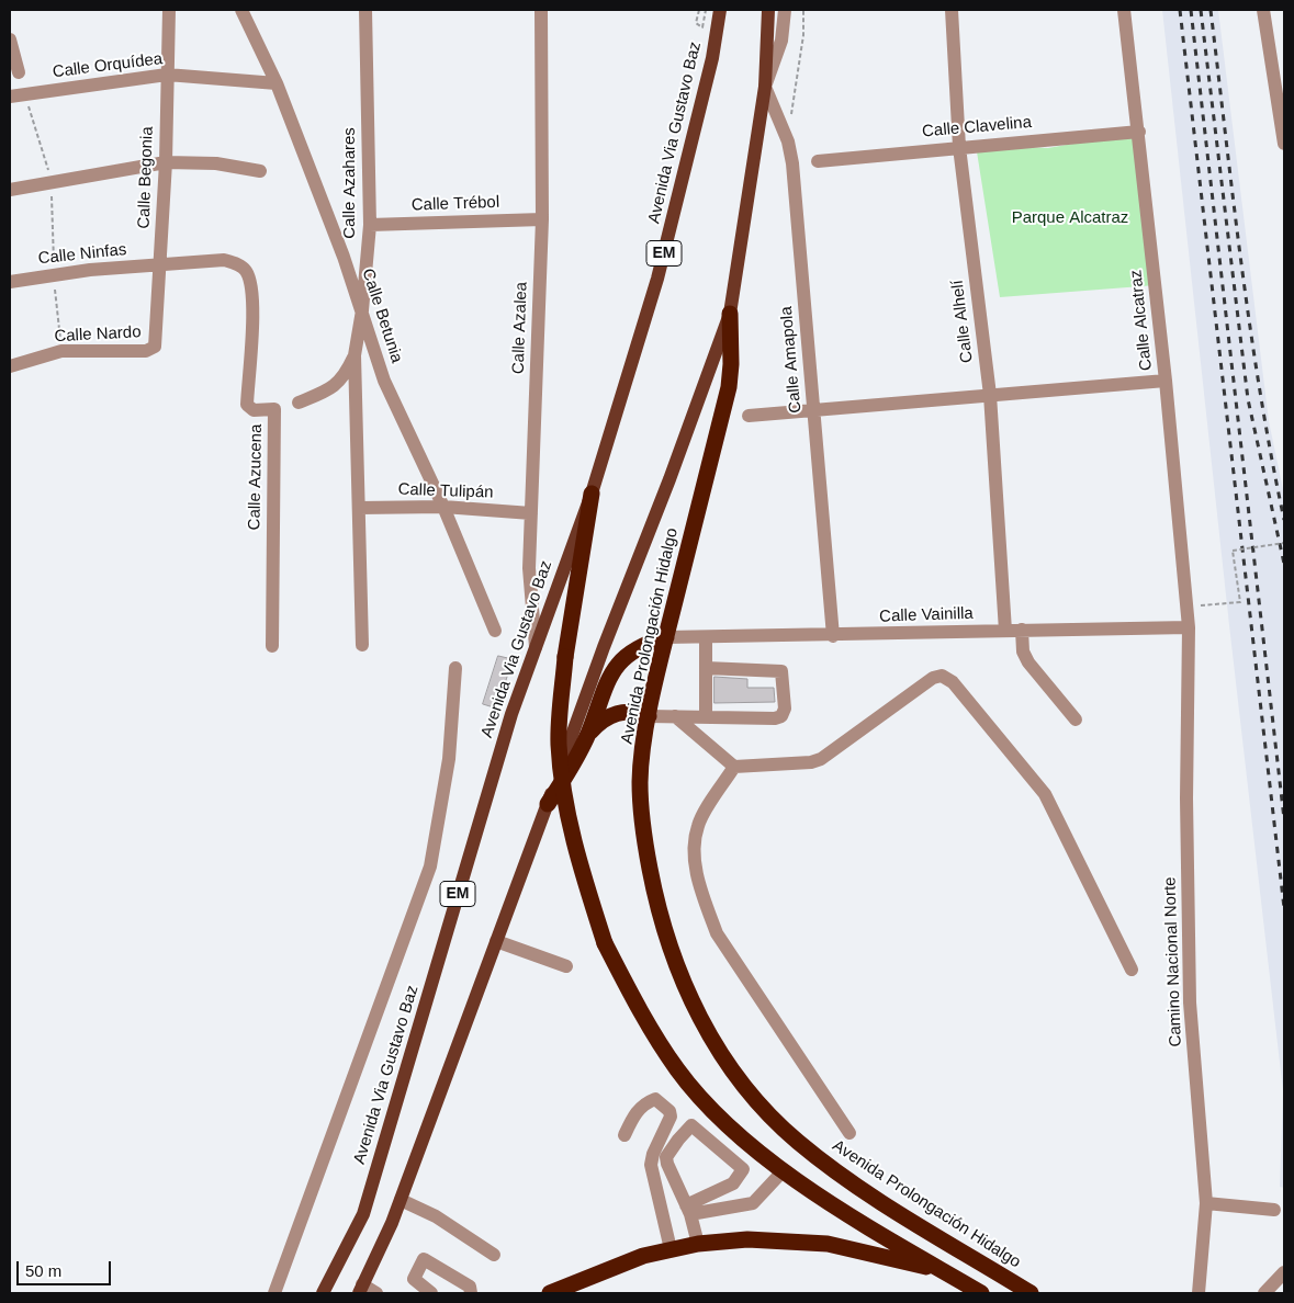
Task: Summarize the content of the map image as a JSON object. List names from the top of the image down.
{
  "streets": {
    "highway": ["Avenida Prolongación Hidalgo"],
    "main road": ["Avenida Via Gustavo Baz", "EM"],
    "street": [
      "Calle Orquídea",
      "Calle Clavelina",
      "Calle Begonia",
      "Calle Azahares",
      "Calle Trébol",
      "Calle Ninfas",
      "Calle Betunia",
      "Calle Alcatraz",
      "Calle Alhelí",
      "Calle Azalea",
      "Calle Nardo",
      "Calle Amapola",
      "Calle Azucena",
      "Calle Tulipán",
      "Calle Vainilla",
      "Camino Nacional Norte"
    ]
  },
  "crossings": [
    ["Calle Orquídea", "Calle Begonia"],
    ["Calle Orquídea", "Calle Betunia"],
    ["Calle Clavelina", "Calle Alcatraz"],
    ["Calle Clavelina", "Calle Alhelí"],
    ["Avenida Via Gustavo Baz", "Calle Azalea"],
    ["Calle Begonia", "Calle Ninfas"],
    ["Calle Begonia", "Calle Nardo"],
    ["Calle Azahares", "Calle Trébol"],
    ["Calle Azahares", "Calle Betunia"],
    ["Calle Azahares", "Calle Tulipán"],
    ["Calle Trébol", "Calle Azalea"],
    ["Calle Ninfas", "Calle Azucena"],
    ["Calle Betunia", "Calle Tulipán"],
    ["Calle Alcatraz", "Calle Vainilla"],
    ["Calle Alcatraz", "Camino Nacional Norte"],
    ["Calle Alhelí", "Calle Vainilla"],
    ["Calle Azalea", "Calle Tulipán"],
    ["Calle Amapola", "Calle Vainilla"],
    ["Calle Vainilla", "Avenida Prolongación Hidalgo"],
    ["Calle Vainilla", "Camino Nacional Norte"]
  ],
  "parks": ["Parque Alcatraz"],
  "scale_bar": "50 m"
}
